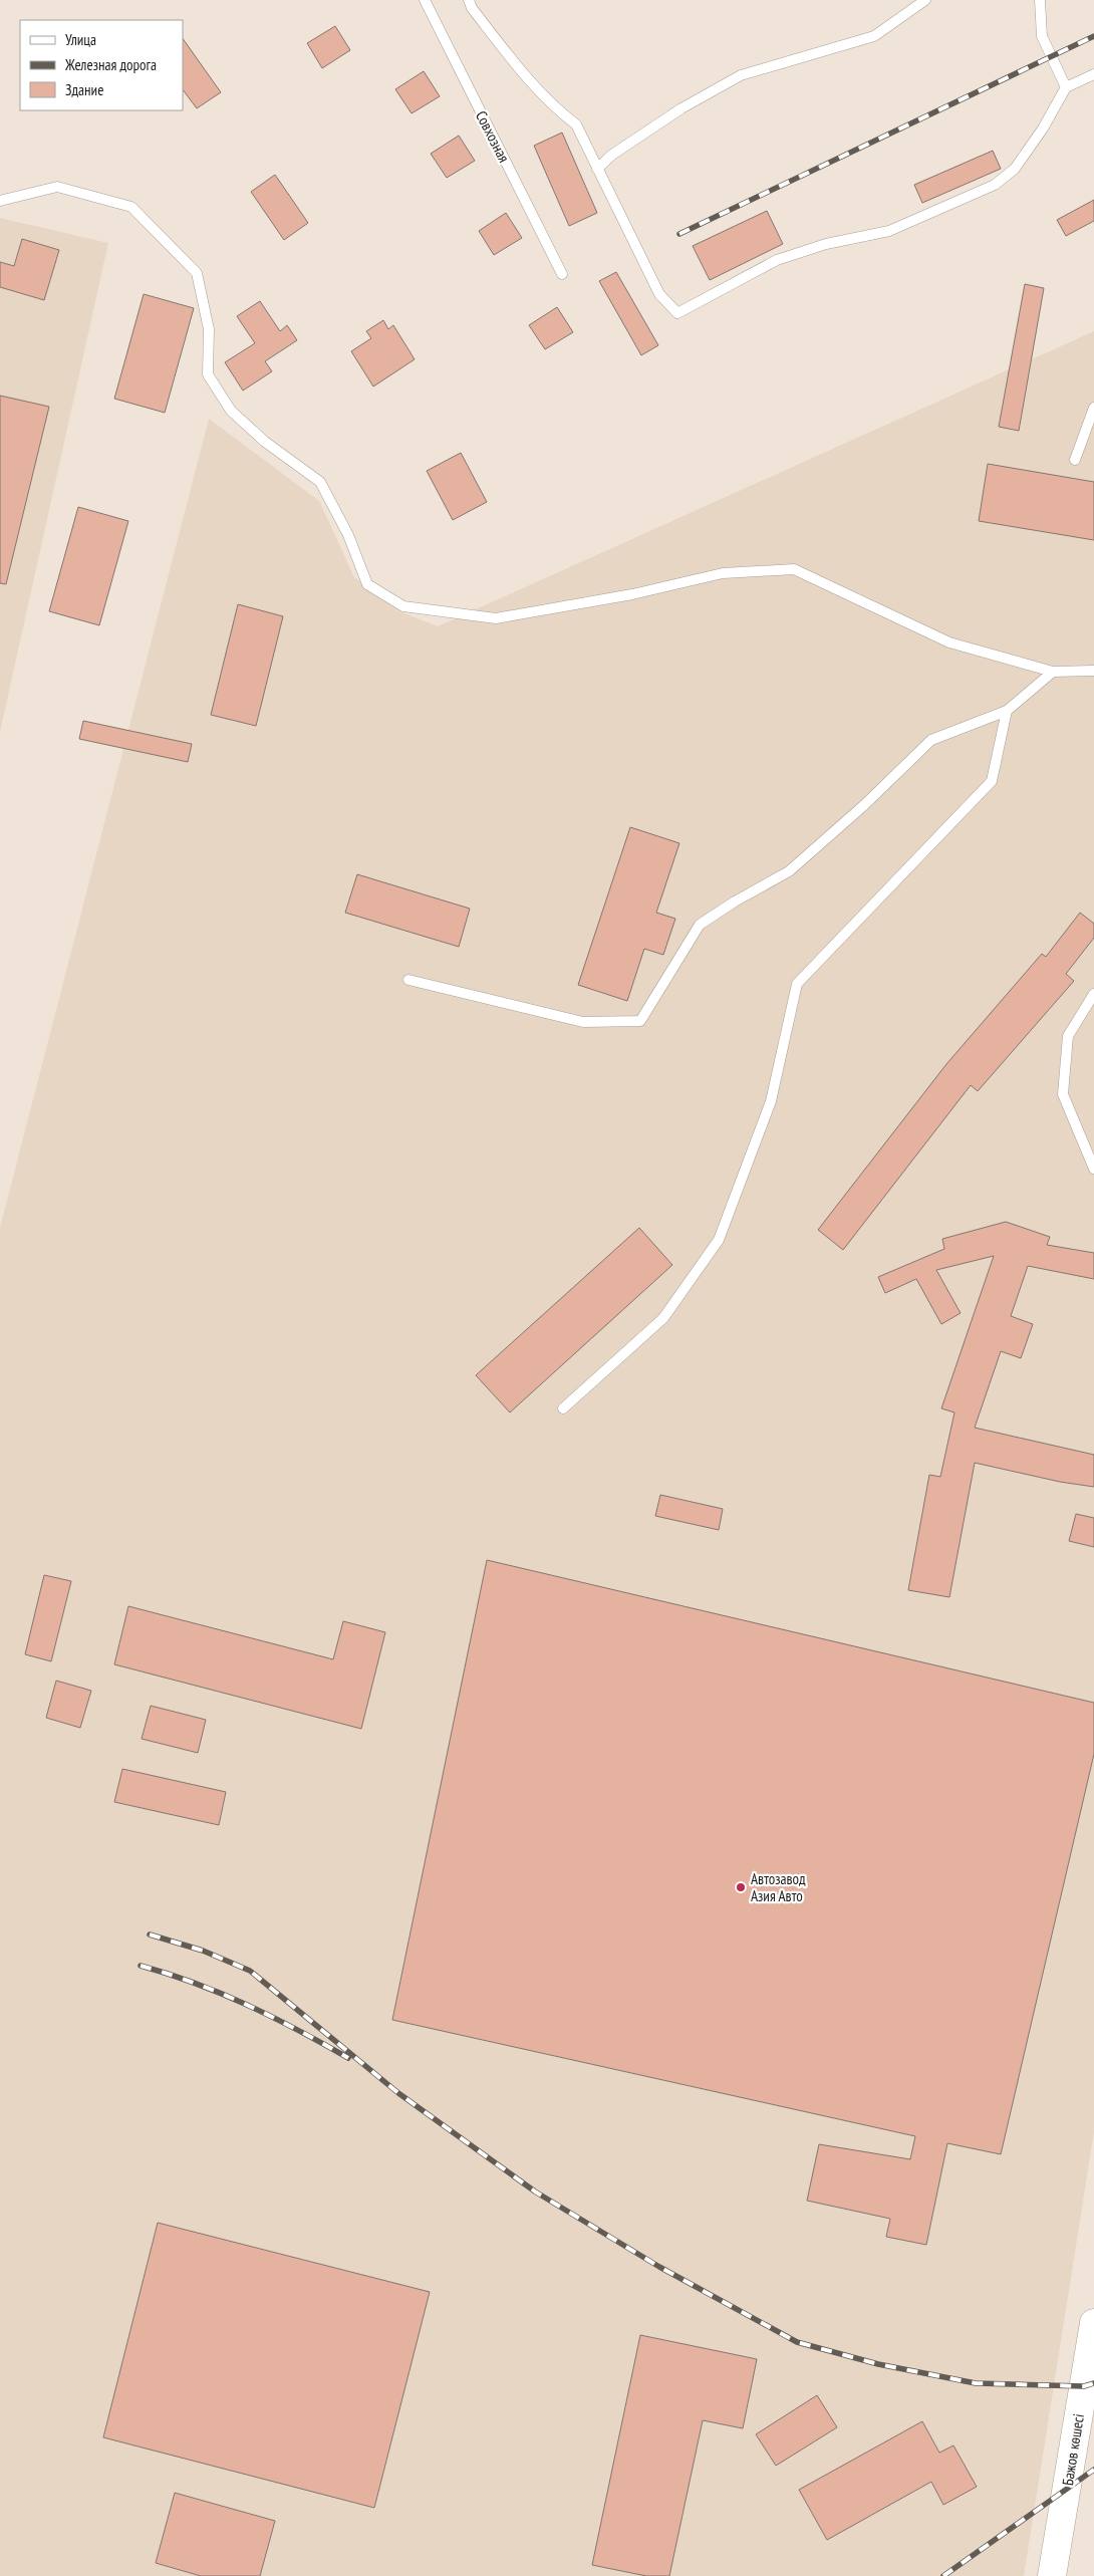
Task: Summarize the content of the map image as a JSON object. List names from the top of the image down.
{
  "streets": {
    "main road": ["Бажов көшесі"],
    "lane": ["Совхозная"]
  },
  "places": ["Автозавод Азия Авто"],
  "legend": ["Улица", "Железная дорога", "Здание"]
}
